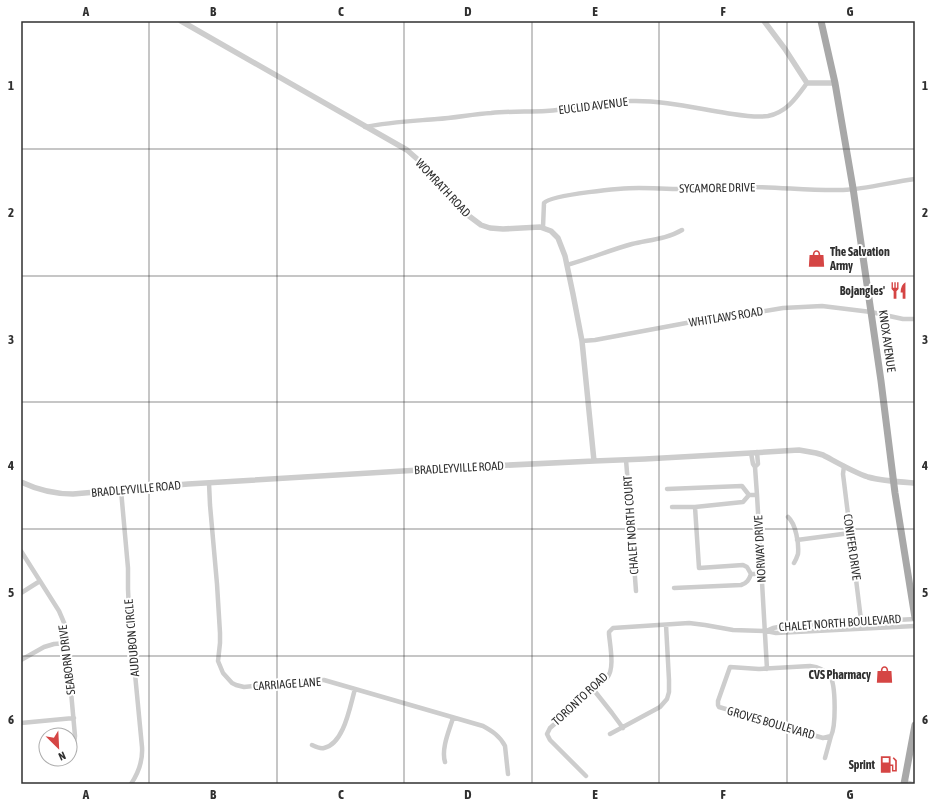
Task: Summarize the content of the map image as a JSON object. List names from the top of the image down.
{
  "streets": {
    "main road": ["KNOX AVENUE"],
    "street": [
      "EUCLID AVENUE",
      "WOMRATH ROAD",
      "SYCAMORE DRIVE",
      "WHITLAWS ROAD",
      "BRADLEYVILLE ROAD",
      "CHALET NORTH COURT",
      "CONIFER DRIVE",
      "NORWAY DRIVE",
      "CHALET NORTH BOULEVARD",
      "AUDUBON CIRCLE",
      "SEABORN DRIVE",
      "CARRIAGE LANE",
      "TORONTO ROAD",
      "GROVES BOULEVARD"
    ]
  },
  "crossings": [
    ["EUCLID AVENUE", "WOMRATH ROAD"],
    ["WOMRATH ROAD", "SYCAMORE DRIVE"],
    ["SYCAMORE DRIVE", "KNOX AVENUE"],
    ["WHITLAWS ROAD", "KNOX AVENUE"],
    ["KNOX AVENUE", "BRADLEYVILLE ROAD"],
    ["KNOX AVENUE", "CHALET NORTH BOULEVARD"],
    ["BRADLEYVILLE ROAD", "CHALET NORTH COURT"],
    ["BRADLEYVILLE ROAD", "CONIFER DRIVE"],
    ["BRADLEYVILLE ROAD", "NORWAY DRIVE"],
    ["BRADLEYVILLE ROAD", "AUDUBON CIRCLE"],
    ["BRADLEYVILLE ROAD", "CARRIAGE LANE"],
    ["CONIFER DRIVE", "CHALET NORTH BOULEVARD"],
    ["NORWAY DRIVE", "CHALET NORTH BOULEVARD"],
    ["CHALET NORTH BOULEVARD", "TORONTO ROAD"]
  ],
  "places": {
    "shop": ["The Salvation Army", "CVS Pharmacy"],
    "restaurant": ["Bojangles'"],
    "fuel station": ["Sprint"]
  },
  "north": "bottom right",
  "grid": {
    "columns": [
      "A",
      "B",
      "C",
      "D",
      "E",
      "F",
      "G"
    ],
    "rows": [
      "1",
      "2",
      "3",
      "4",
      "5",
      "6"
    ]
  }
}
